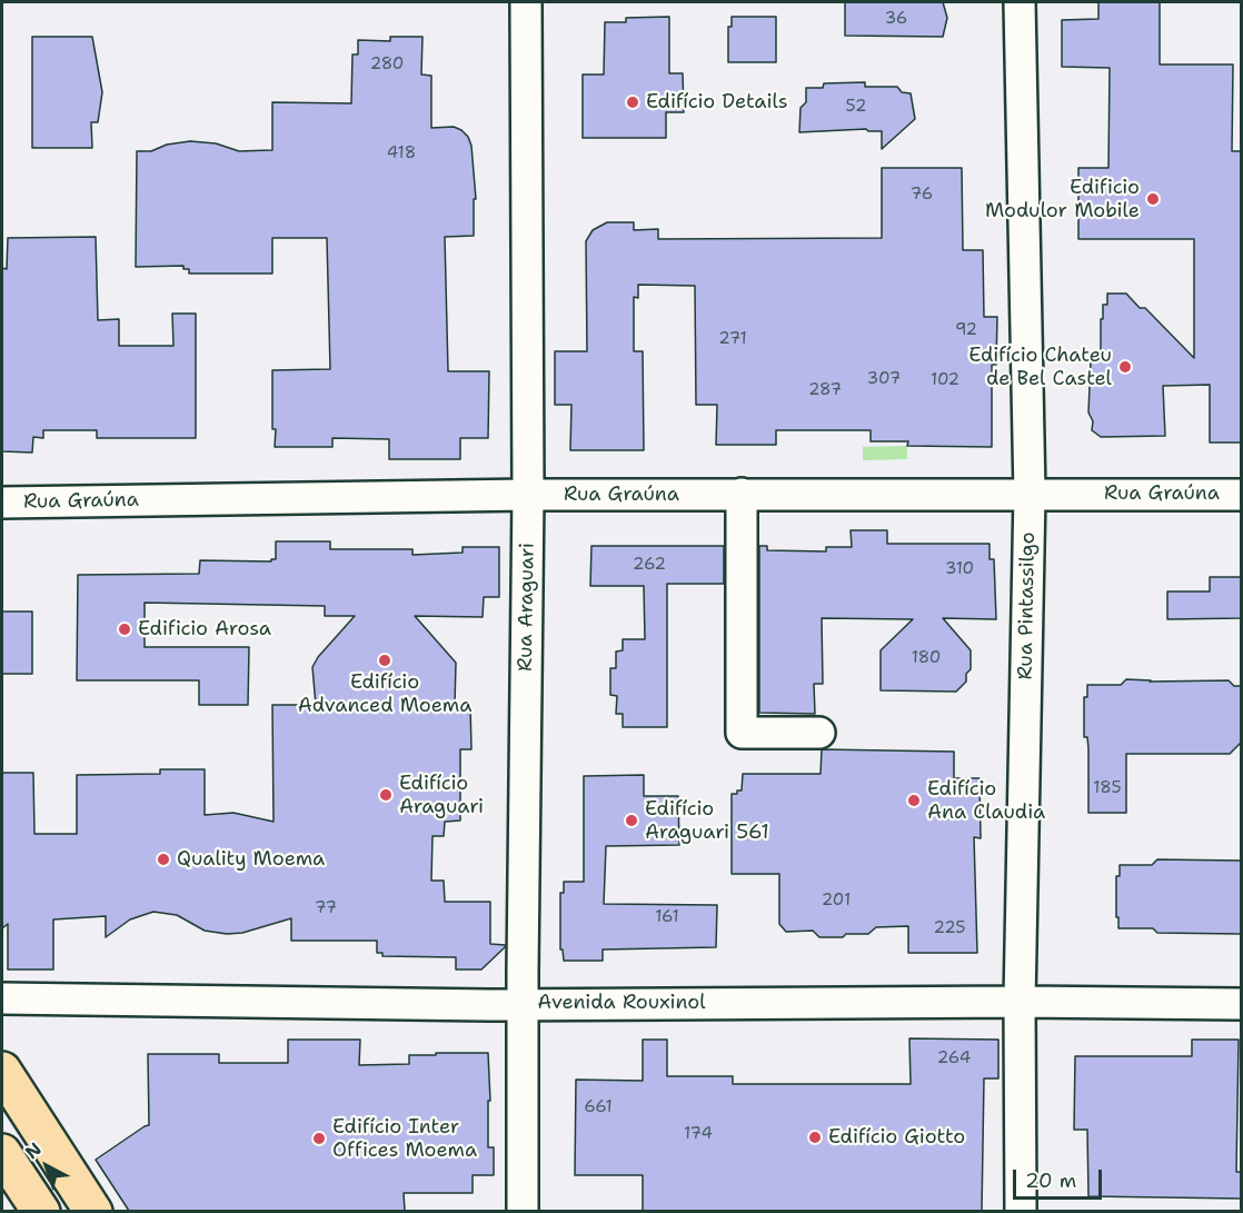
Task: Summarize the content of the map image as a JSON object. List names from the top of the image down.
{
  "streets": {
    "street": [
      "Rua Graúna",
      "Rua Pintassilgo",
      "Rua Araguari",
      "Avenida Rouxinol"
    ]
  },
  "crossings": [
    ["Rua Graúna", "Rua Pintassilgo"],
    ["Rua Graúna", "Rua Araguari"],
    ["Rua Pintassilgo", "Avenida Rouxinol"],
    ["Rua Araguari", "Avenida Rouxinol"]
  ],
  "places": [
    "Edifício Details",
    "Edificio Modulor Mobile",
    "Edifício Chateu de Bel Castel",
    "Edificio Arosa",
    "Edifício Advanced Moema",
    "Edifício Araguari",
    "Edifício Ana Claudia",
    "Edifício Araguari 561",
    "Quality Moema",
    "Edifício Giotto",
    "Edifício Inter Offices Moema"
  ],
  "house_numbers": [
    "36",
    "280",
    "52",
    "418",
    "76",
    "92",
    "271",
    "307",
    "102",
    "287",
    "262",
    "310",
    "180",
    "185",
    "201",
    "77",
    "161",
    "225",
    "264",
    "661",
    "174"
  ],
  "scale_bar": "20 m",
  "north": "top left"
}
